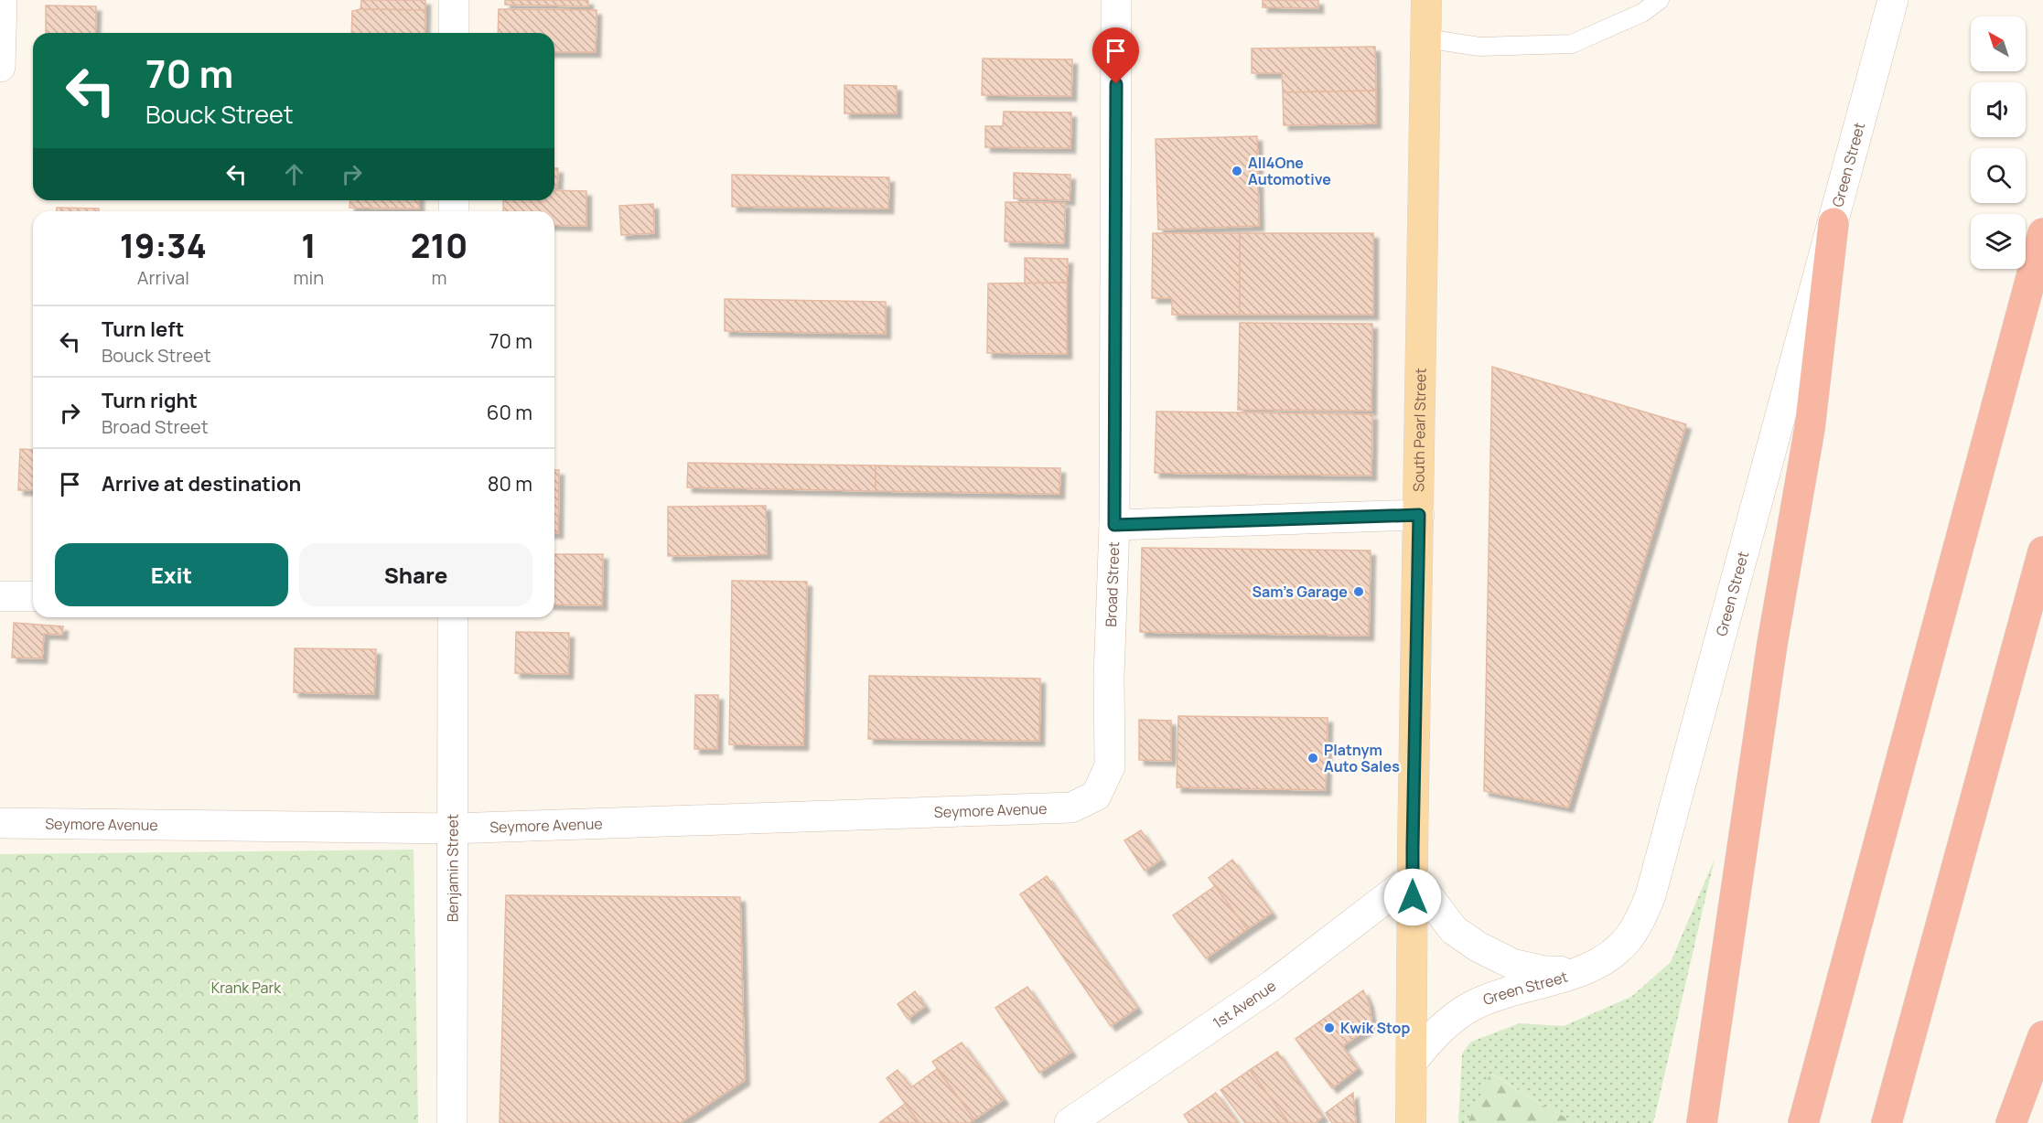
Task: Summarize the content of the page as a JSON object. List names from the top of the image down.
{
  "streets": {
    "main road": ["South Pearl Street"],
    "street": [
      "Green Street",
      "Broad Street",
      "Seymore Avenue",
      "Benjamin Street",
      "1st Avenue"
    ]
  },
  "crossings": [
    ["Green Street", "South Pearl Street"],
    ["South Pearl Street", "1st Avenue"],
    ["Broad Street", "Seymore Avenue"],
    ["Seymore Avenue", "Benjamin Street"]
  ],
  "parks": ["Krank Park"],
  "places": [
    "All4One Automotive",
    "Sam's Garage",
    "Platnym Auto Sales",
    "Kwik Stop"
  ],
  "north": "top left",
  "page": {
    "turn": ["70 m", "Bouck Street"],
    "eta": [
      "19:34",
      "Arrival",
      "1",
      "min",
      "210",
      "m"
    ],
    "list": [
      {
        "name": "Turn left",
        "note": "Bouck Street",
        "value": "70 m"
      },
      {
        "name": "Turn right",
        "note": "Broad Street",
        "value": "60 m"
      },
      {
        "name": "Arrive at destination",
        "value": "80 m"
      }
    ],
    "buttons": ["Exit", "Share"]
  }
}
